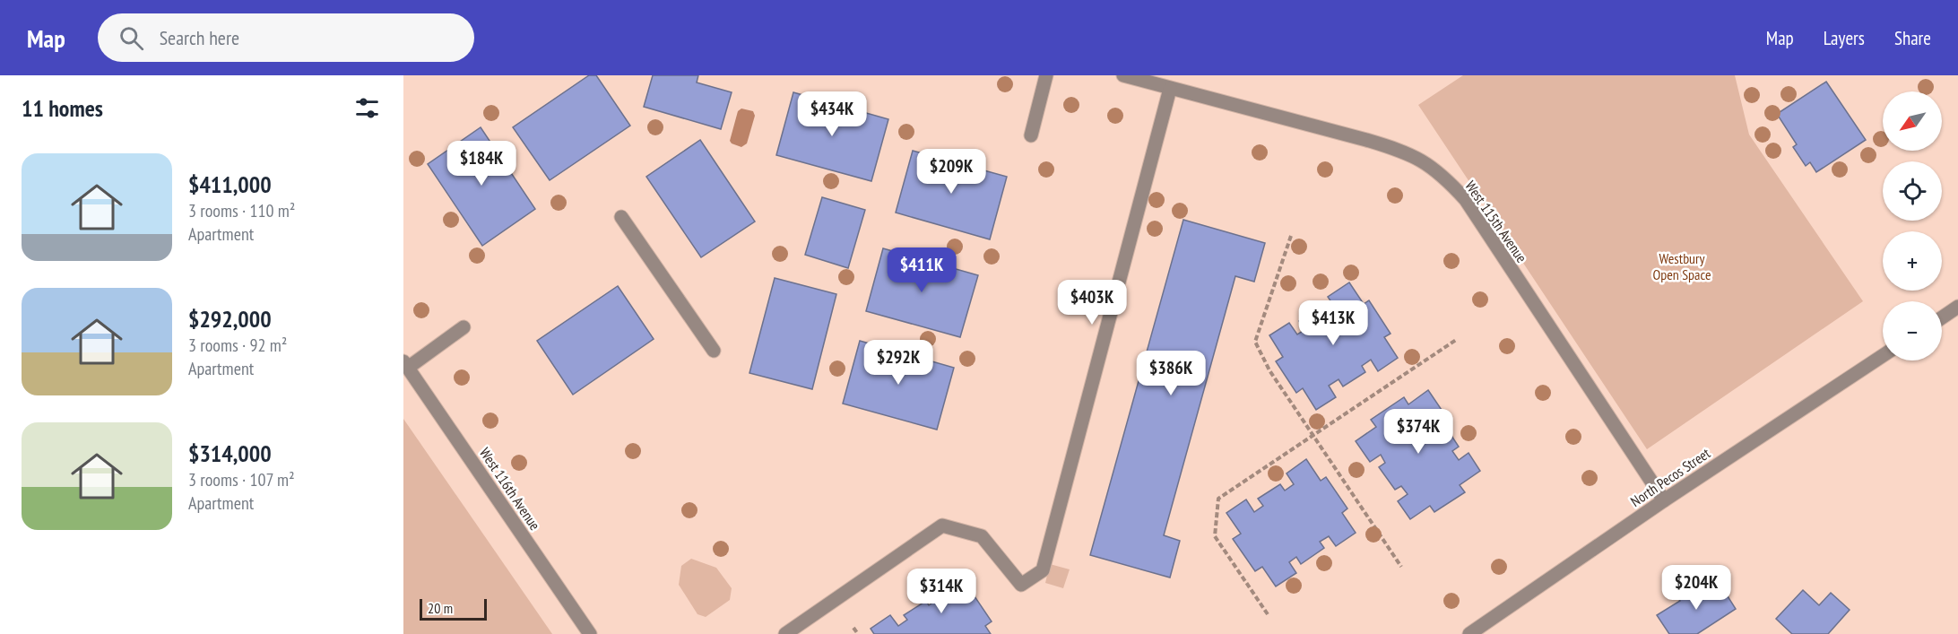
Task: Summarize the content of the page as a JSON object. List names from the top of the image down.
{
  "streets": {
    "street": ["West 115th Avenue", "North Pecos Street", "West 116th Avenue"]
  },
  "crossings": [
    ["West 115th Avenue", "North Pecos Street"]
  ],
  "parks": ["Westbury Open Space"],
  "scale_bar": "20 m",
  "north": "bottom left",
  "page": {
    "header": "Map",
    "search": "Search here",
    "nav": ["Map", "Layers", "Share"],
    "heading": "11 homes",
    "map_buttons": ["+", "−"],
    "price": [
      "$434K",
      "$184K",
      "$209K",
      "$411K",
      "$403K",
      "$413K",
      "$292K",
      "$386K",
      "$374K",
      "$204K",
      "$314K"
    ],
    "list": [
      {
        "name": "$411,000",
        "note": "3 rooms · 110 m² · Apartment"
      },
      {
        "name": "$292,000",
        "note": "3 rooms · 92 m² · Apartment"
      },
      {
        "name": "$314,000",
        "note": "3 rooms · 107 m² · Apartment"
      }
    ],
    "scale": "20 m"
  }
}
